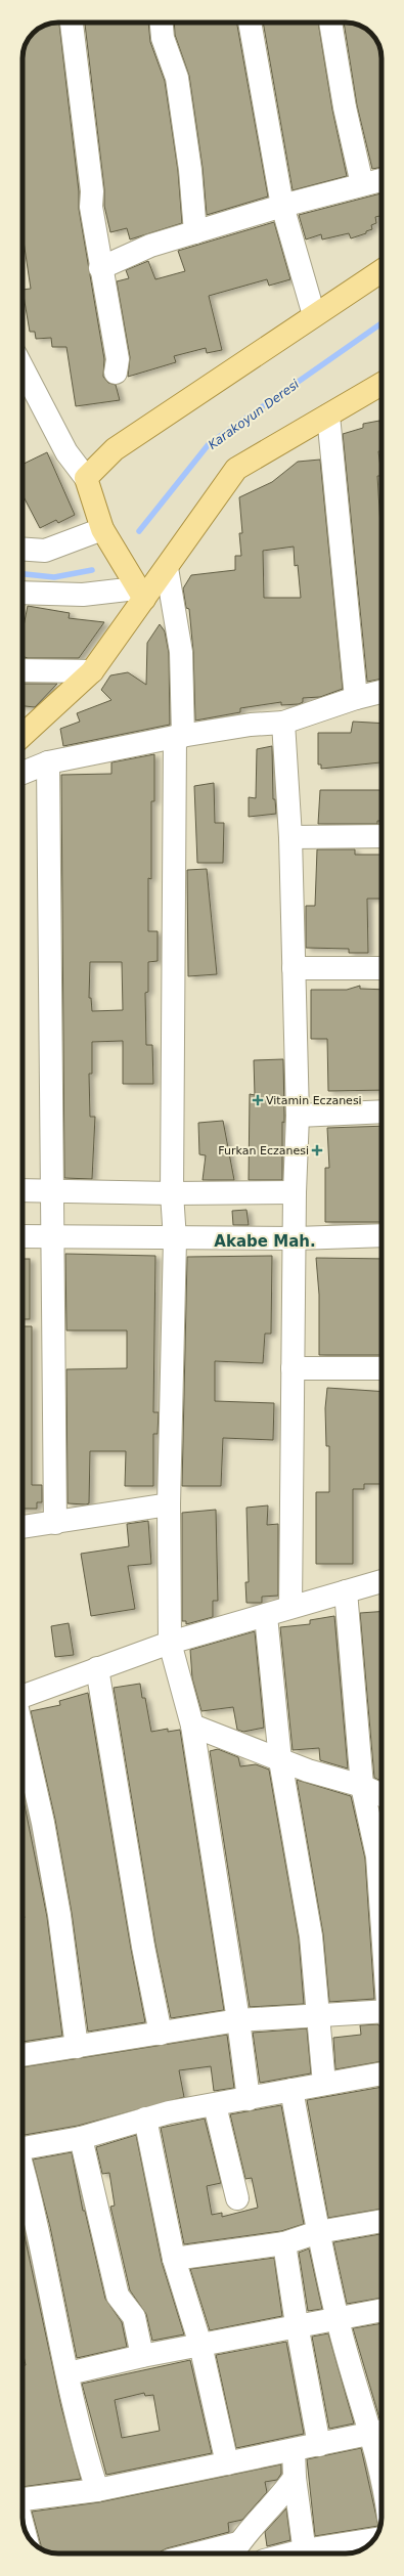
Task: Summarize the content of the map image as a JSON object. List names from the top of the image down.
{
  "districts": ["Akabe Mah."],
  "water": ["Karakoyun Deresi"],
  "places": {
    "health": ["Vitamin Eczanesi", "Furkan Eczanesi"]
  }
}
